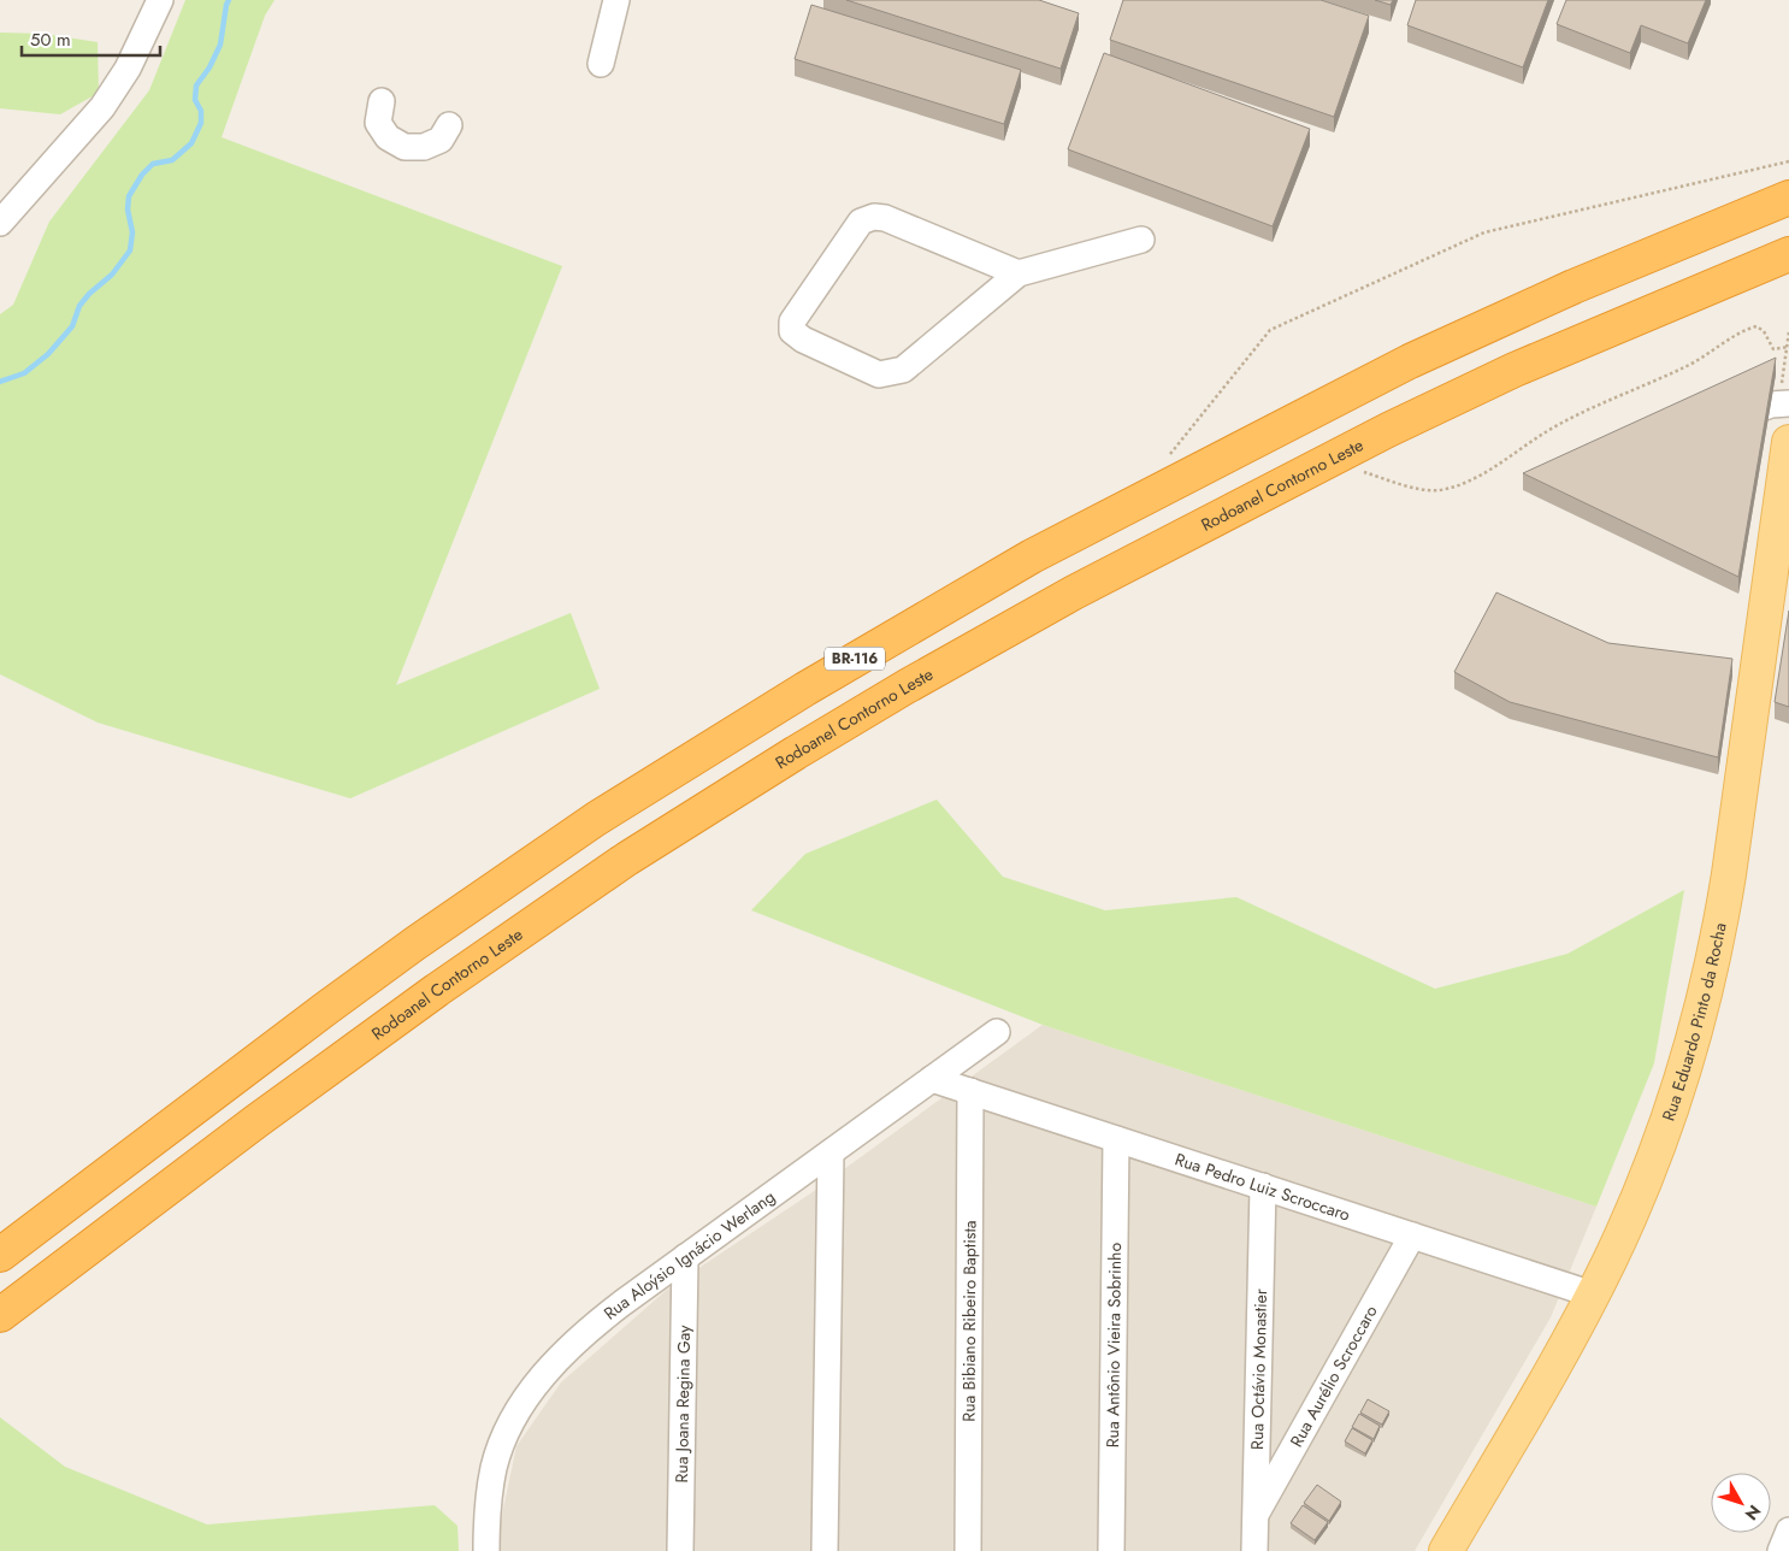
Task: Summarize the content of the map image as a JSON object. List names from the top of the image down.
{
  "streets": {
    "highway": ["Rodoanel Contorno Leste", "BR-116"],
    "main road": ["Rua Eduardo Pinto da Rocha"],
    "street": [
      "Rua Pedro Luiz Scroccaro",
      "Rua Aloýsio Ignácio Werlang",
      "Rua Bibiano Ribeiro Baptista",
      "Rua Antônio Vieira Sobrinho",
      "Rua Octávio Monastier",
      "Rua Aurélio Scroccaro",
      "Rua Joana Regina Gay"
    ]
  },
  "crossings": [
    ["Rua Eduardo Pinto da Rocha", "Rua Pedro Luiz Scroccaro"],
    ["Rua Pedro Luiz Scroccaro", "Rua Aloýsio Ignácio Werlang"],
    ["Rua Pedro Luiz Scroccaro", "Rua Bibiano Ribeiro Baptista"],
    ["Rua Pedro Luiz Scroccaro", "Rua Antônio Vieira Sobrinho"],
    ["Rua Pedro Luiz Scroccaro", "Rua Octávio Monastier"],
    ["Rua Pedro Luiz Scroccaro", "Rua Aurélio Scroccaro"],
    ["Rua Aloýsio Ignácio Werlang", "Rua Joana Regina Gay"],
    ["Rua Octávio Monastier", "Rua Aurélio Scroccaro"]
  ],
  "scale_bar": "50 m",
  "north": "bottom right"
}
